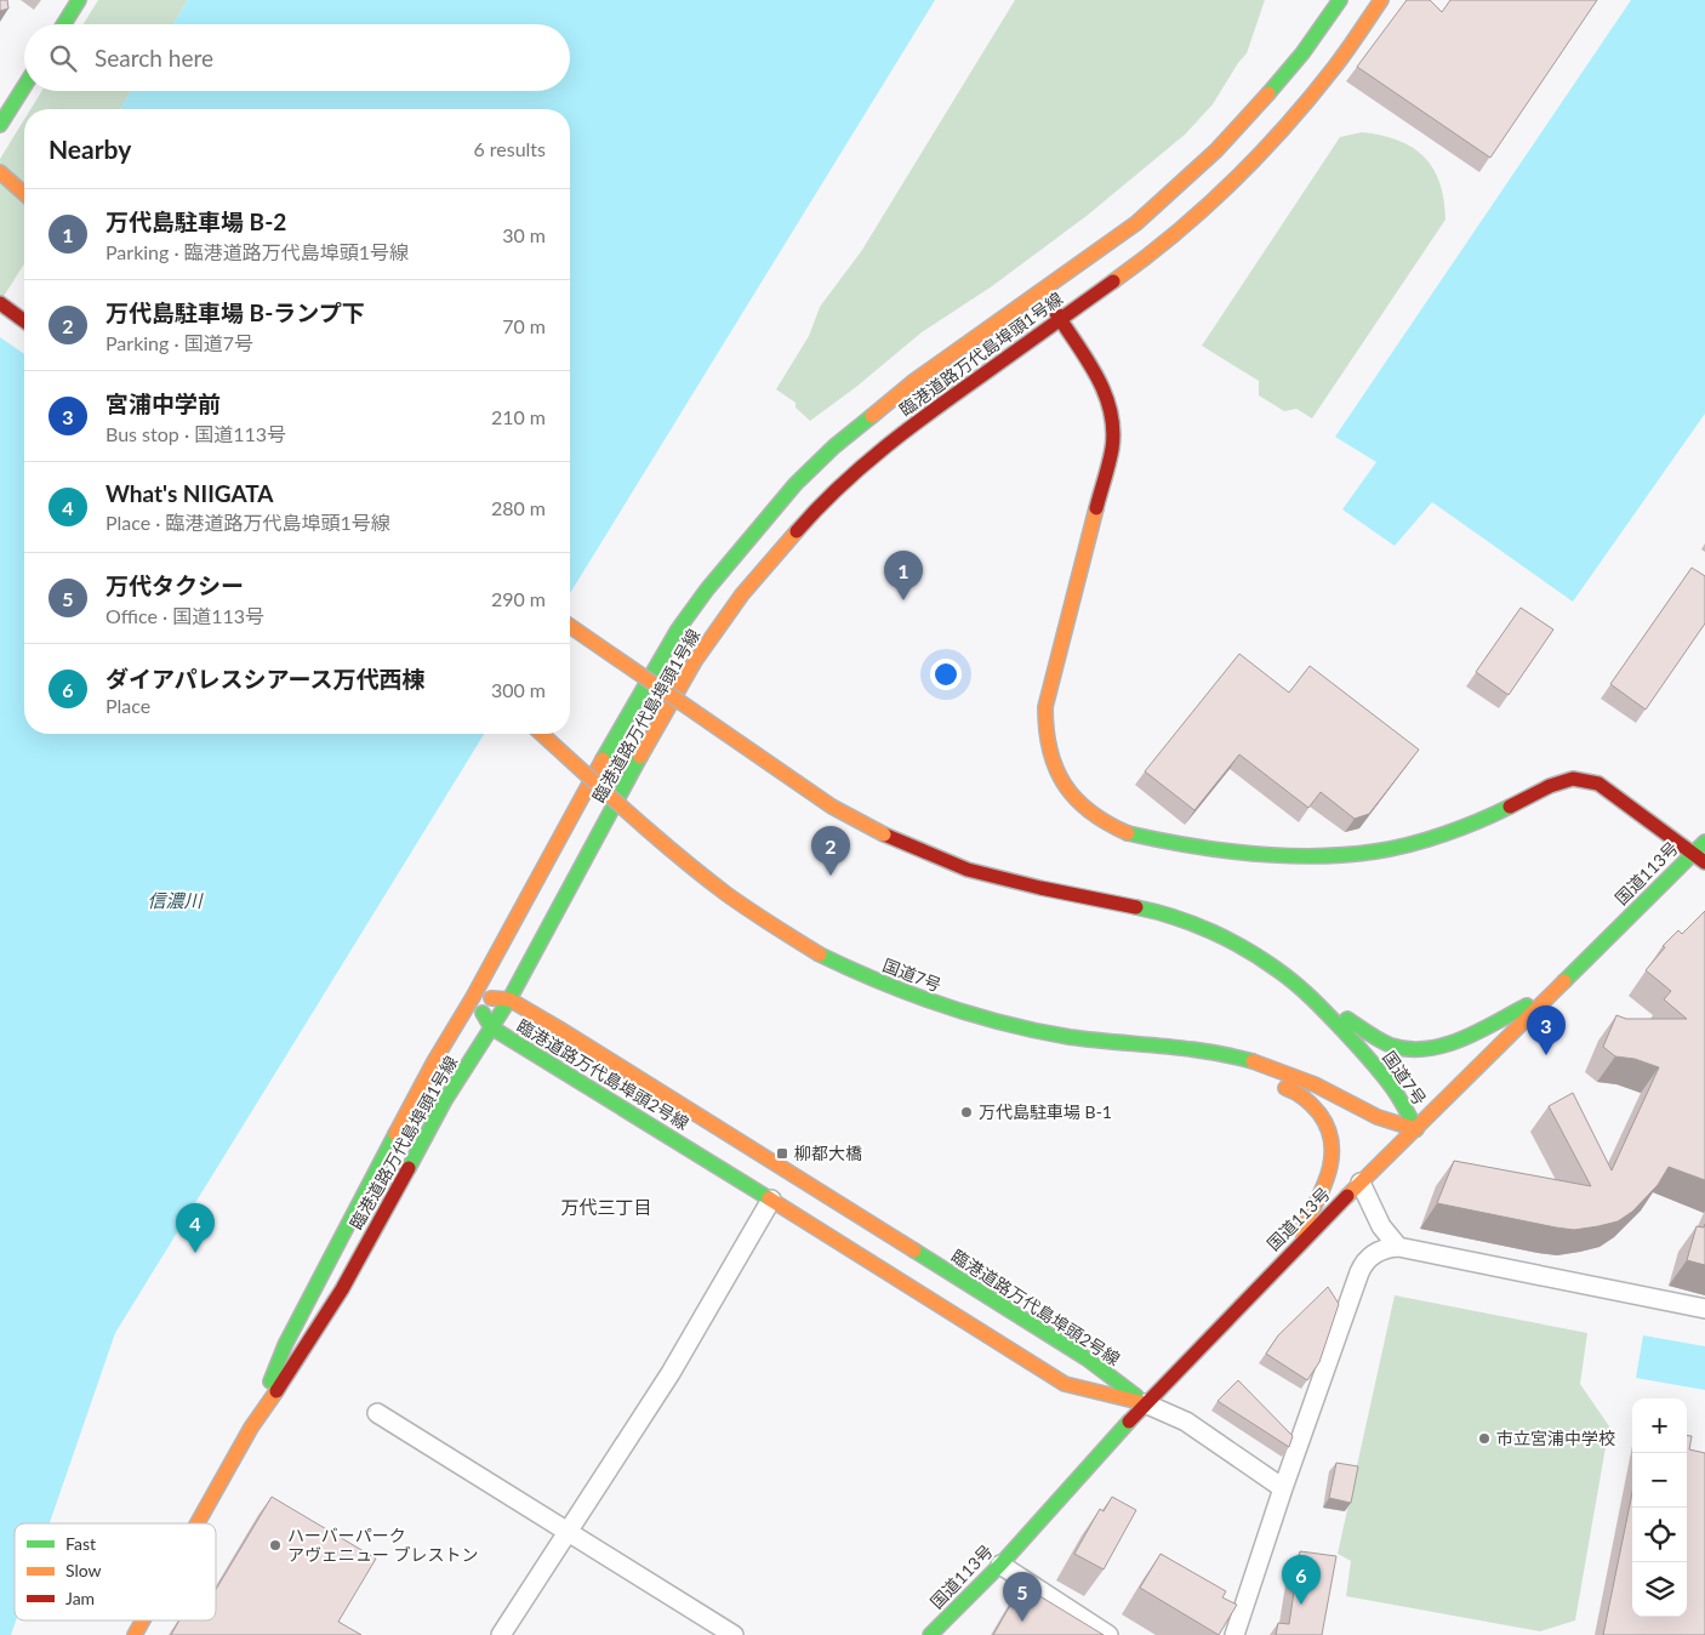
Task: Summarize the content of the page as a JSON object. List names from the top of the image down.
{
  "streets": {
    "main road": [
      "臨港道路万代島埠頭1号線",
      "国道113号",
      "国道7号",
      "臨港道路万代島埠頭2号線"
    ]
  },
  "crossings": [
    ["臨港道路万代島埠頭1号線", "臨港道路万代島埠頭2号線"],
    ["国道113号", "国道7号"],
    ["国道113号", "臨港道路万代島埠頭2号線"]
  ],
  "districts": ["万代三丁目"],
  "water": ["信濃川"],
  "places": {
    "other": ["万代島駐車場 B-1", "市立宮浦中学校", "ハーバーパーク アヴェニュー ブレストン"],
    "transit": ["柳都大橋"]
  },
  "legend": ["Fast", "Slow", "Jam"],
  "page": {
    "search": "Search here",
    "heading": ["Nearby", "6 results"],
    "list": [
      {
        "mark": "1",
        "name": "万代島駐車場 B-2",
        "note": "Parking · 臨港道路万代島埠頭1号線",
        "value": "30 m"
      },
      {
        "mark": "2",
        "name": "万代島駐車場 B-ランプ下",
        "note": "Parking · 国道7号",
        "value": "70 m"
      },
      {
        "mark": "3",
        "name": "宮浦中学前",
        "note": "Bus stop · 国道113号",
        "value": "210 m"
      },
      {
        "mark": "4",
        "name": "What's NIIGATA",
        "note": "Place · 臨港道路万代島埠頭1号線",
        "value": "280 m"
      },
      {
        "mark": "5",
        "name": "万代タクシー",
        "note": "Office · 国道113号",
        "value": "290 m"
      },
      {
        "mark": "6",
        "name": "ダイアパレスシアース万代西棟",
        "note": "Place",
        "value": "300 m"
      }
    ],
    "pins": [
      "1",
      "2",
      "3",
      "4",
      "6",
      "5"
    ],
    "map_buttons": ["+", "−"]
  }
}
